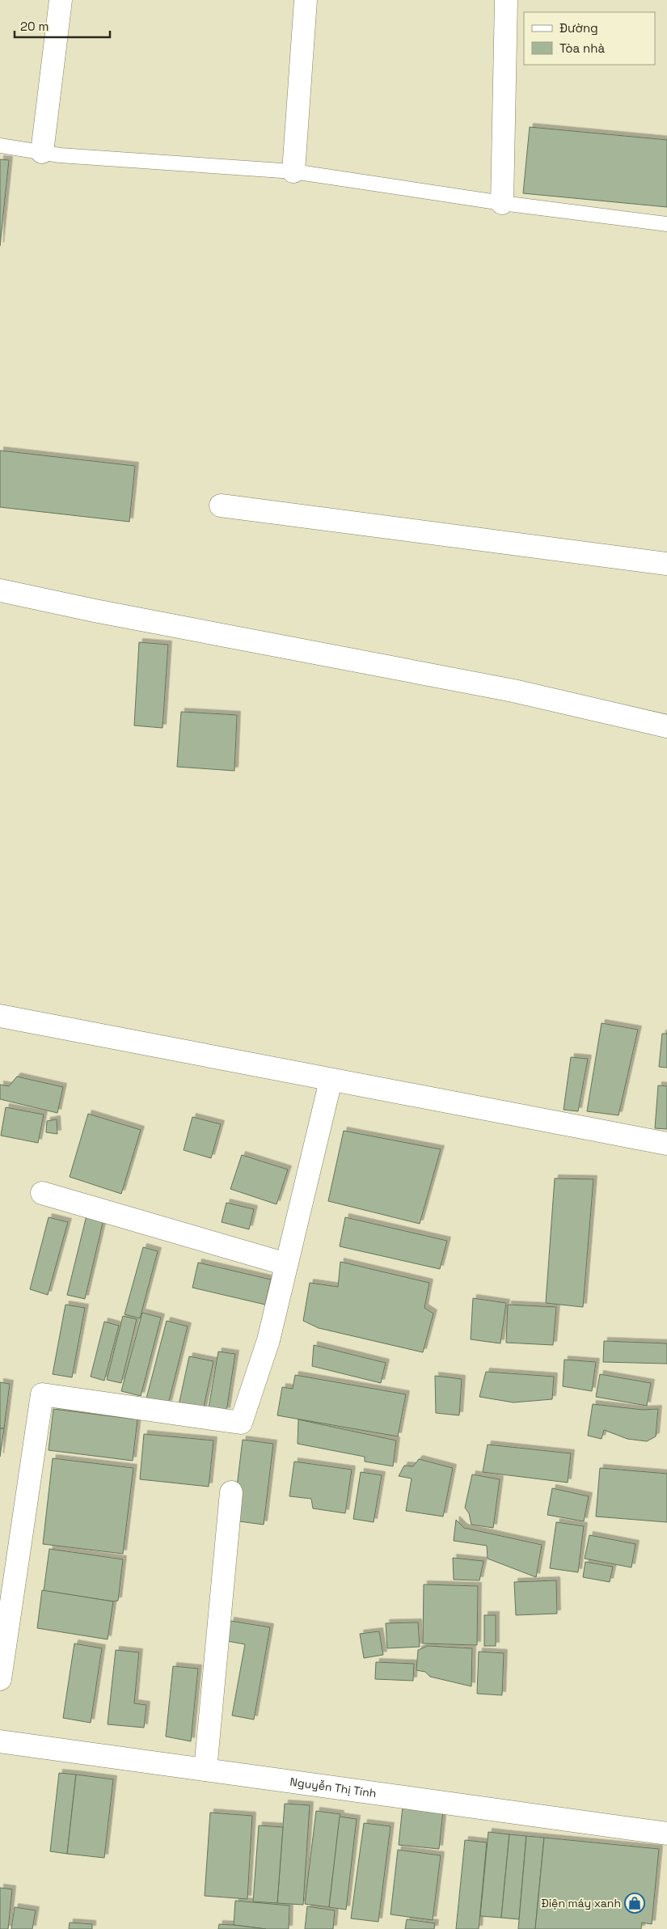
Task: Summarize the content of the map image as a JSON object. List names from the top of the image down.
{
  "streets": {
    "street": ["Nguyễn Thị Tính"]
  },
  "places": {
    "shop": ["Điện máy xanh"]
  },
  "legend": ["Đường", "Tòa nhà"],
  "scale_bar": "20 m"
}
